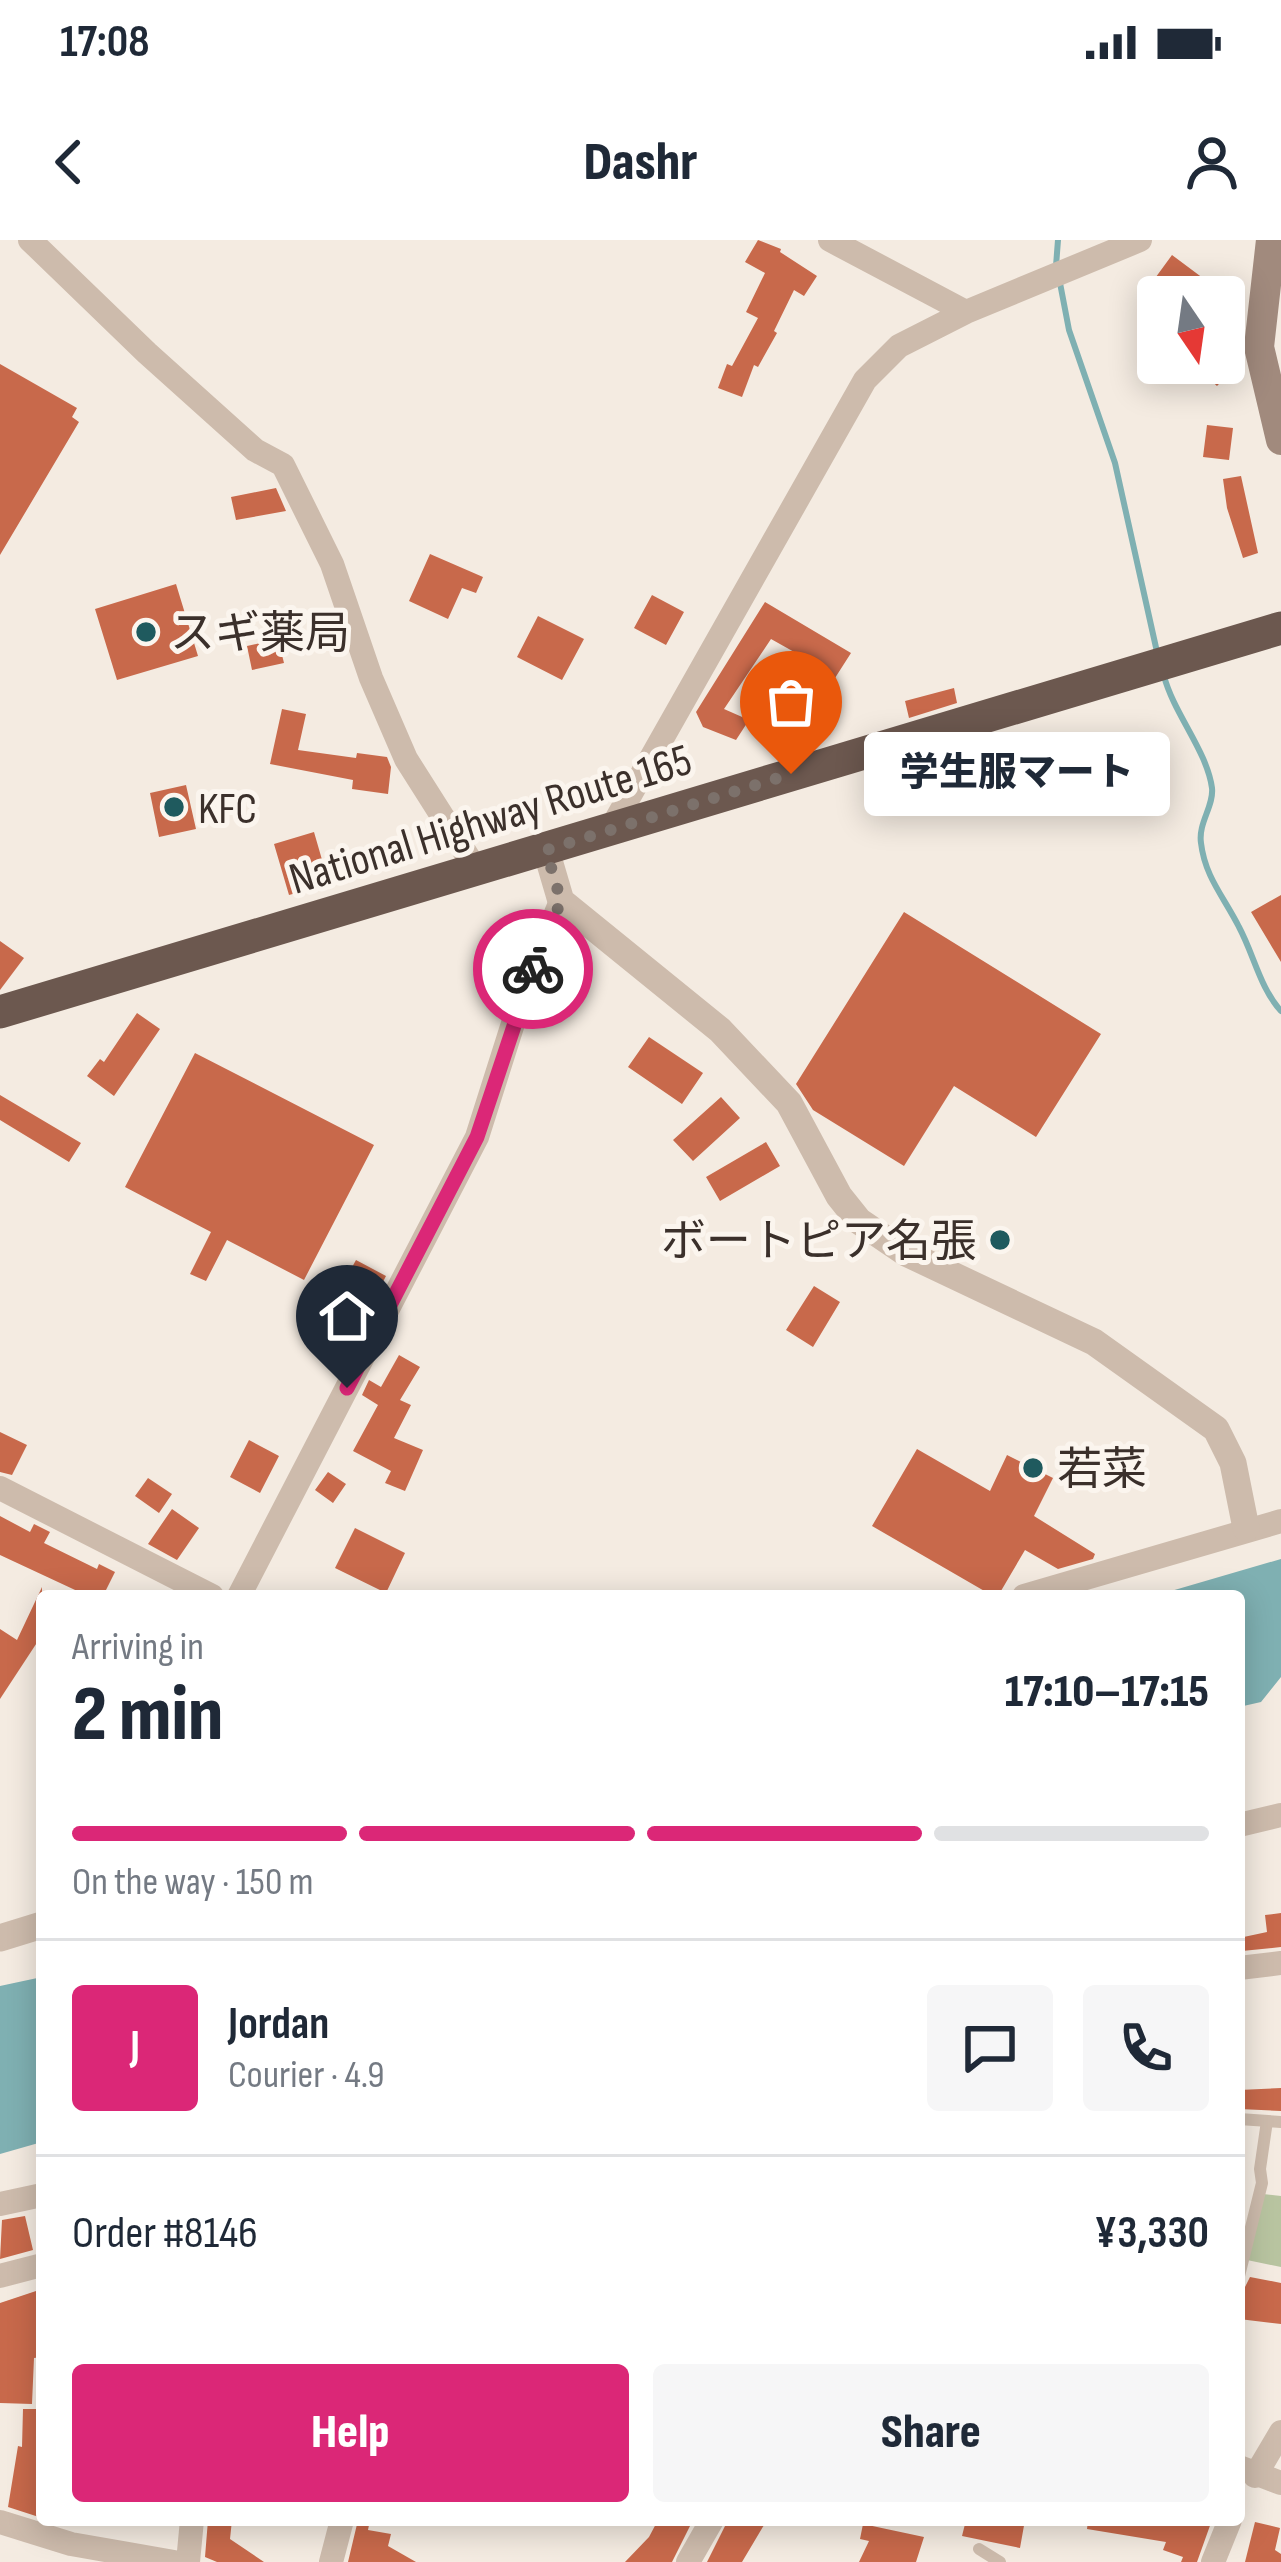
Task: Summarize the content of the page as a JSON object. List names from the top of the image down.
{
  "streets": {
    "highway": ["National Highway Route 165"]
  },
  "places": [
    "スギ薬局",
    "学生服マート",
    "KFC",
    "ボートピア名張",
    "若菜"
  ],
  "north": "bottom",
  "page": {
    "status": "17:08",
    "header": "Dashr",
    "bubble": "学生服マート",
    "heading": ["2 min", "Arriving in", "17:10–17:15"],
    "panel": [
      "Jordan",
      "Courier · 4.9",
      "Order #8146",
      "¥3,330"
    ],
    "bar": "On the way · 150 m",
    "round": "J",
    "buttons": ["Help", "Share"]
  }
}
